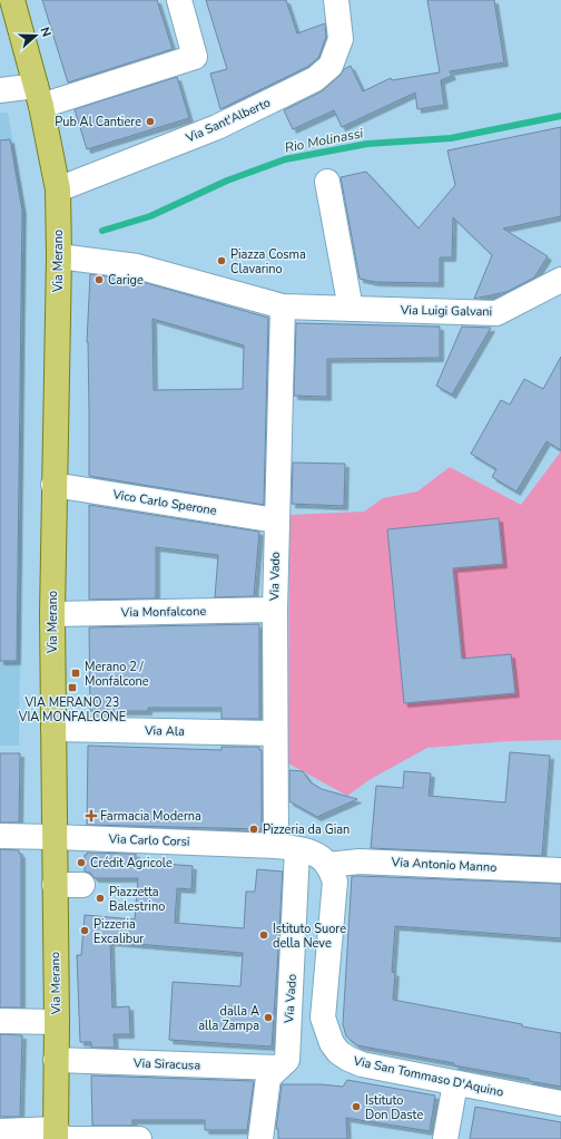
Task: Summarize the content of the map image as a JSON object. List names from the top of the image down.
{
  "streets": {
    "main road": ["Via Merano"],
    "street": [
      "Via Sant'Alberto",
      "Via Luigi Galvani",
      "Vico Carlo Sperone",
      "Via Vado",
      "Via Monfalcone",
      "Via Ala",
      "Via Carlo Corsi",
      "Via Antonio Manno",
      "Via Siracusa",
      "Via San Tommaso D'Aquino"
    ]
  },
  "crossings": [
    ["Via Sant'Alberto", "Via Merano"],
    ["Via Merano", "Vico Carlo Sperone"],
    ["Via Merano", "Via Monfalcone"],
    ["Via Merano", "Via Ala"],
    ["Via Merano", "Via Carlo Corsi"],
    ["Via Merano", "Via Siracusa"],
    ["Via Luigi Galvani", "Via Vado"],
    ["Vico Carlo Sperone", "Via Vado"],
    ["Via Vado", "Via Monfalcone"],
    ["Via Vado", "Via Ala"],
    ["Via Vado", "Via Carlo Corsi"],
    ["Via Vado", "Via Siracusa"],
    ["Via Antonio Manno", "Via San Tommaso D'Aquino"]
  ],
  "water": ["Rio Molinassi"],
  "places": {
    "other": [
      "Pub Al Cantiere",
      "Piazza Cosma Clavarino",
      "Carige",
      "Pizzeria da Gian",
      "Crédit Agricole",
      "Piazzetta Balestrino",
      "Pizzeria Excalibur",
      "Istituto Suore della Neve",
      "dalla A alla Zampa",
      "Istituto Don Daste"
    ],
    "transit": ["Merano 2 / Monfalcone", "VIA MERANO 23 VIA MONFALCONE"],
    "health": ["Farmacia Moderna"]
  },
  "north": "right"
}
